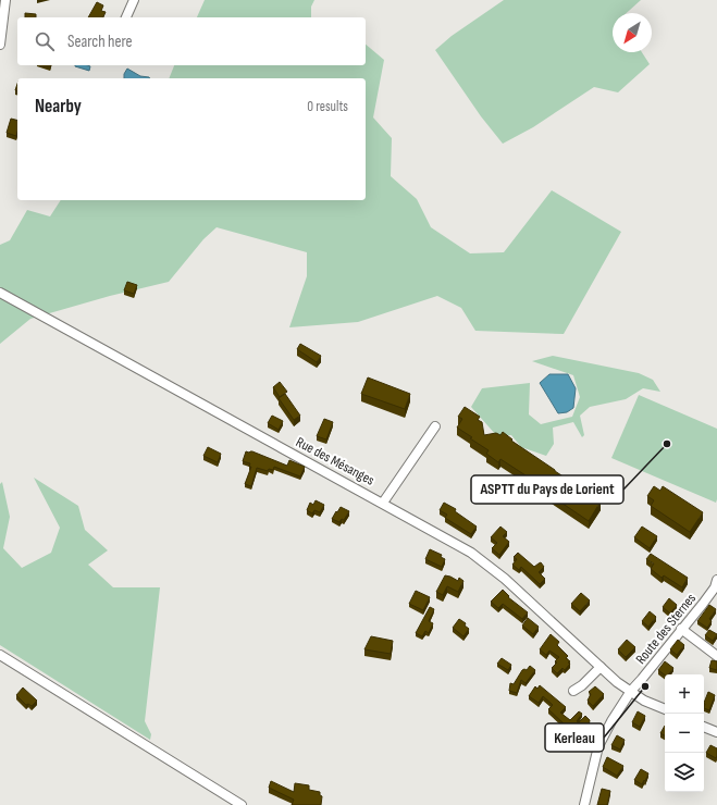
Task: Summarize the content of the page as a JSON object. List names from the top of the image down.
{
  "streets": {
    "street": ["Rue des Mésanges", "Route des Sternes"]
  },
  "crossings": [
    ["Rue des Mésanges", "Route des Sternes"]
  ],
  "places": ["ASPTT du Pays de Lorient", "Kerleau"],
  "north": "bottom left",
  "page": {
    "search": "Search here",
    "heading": ["Nearby", "0 results"],
    "map_buttons": ["+", "−"]
  }
}
